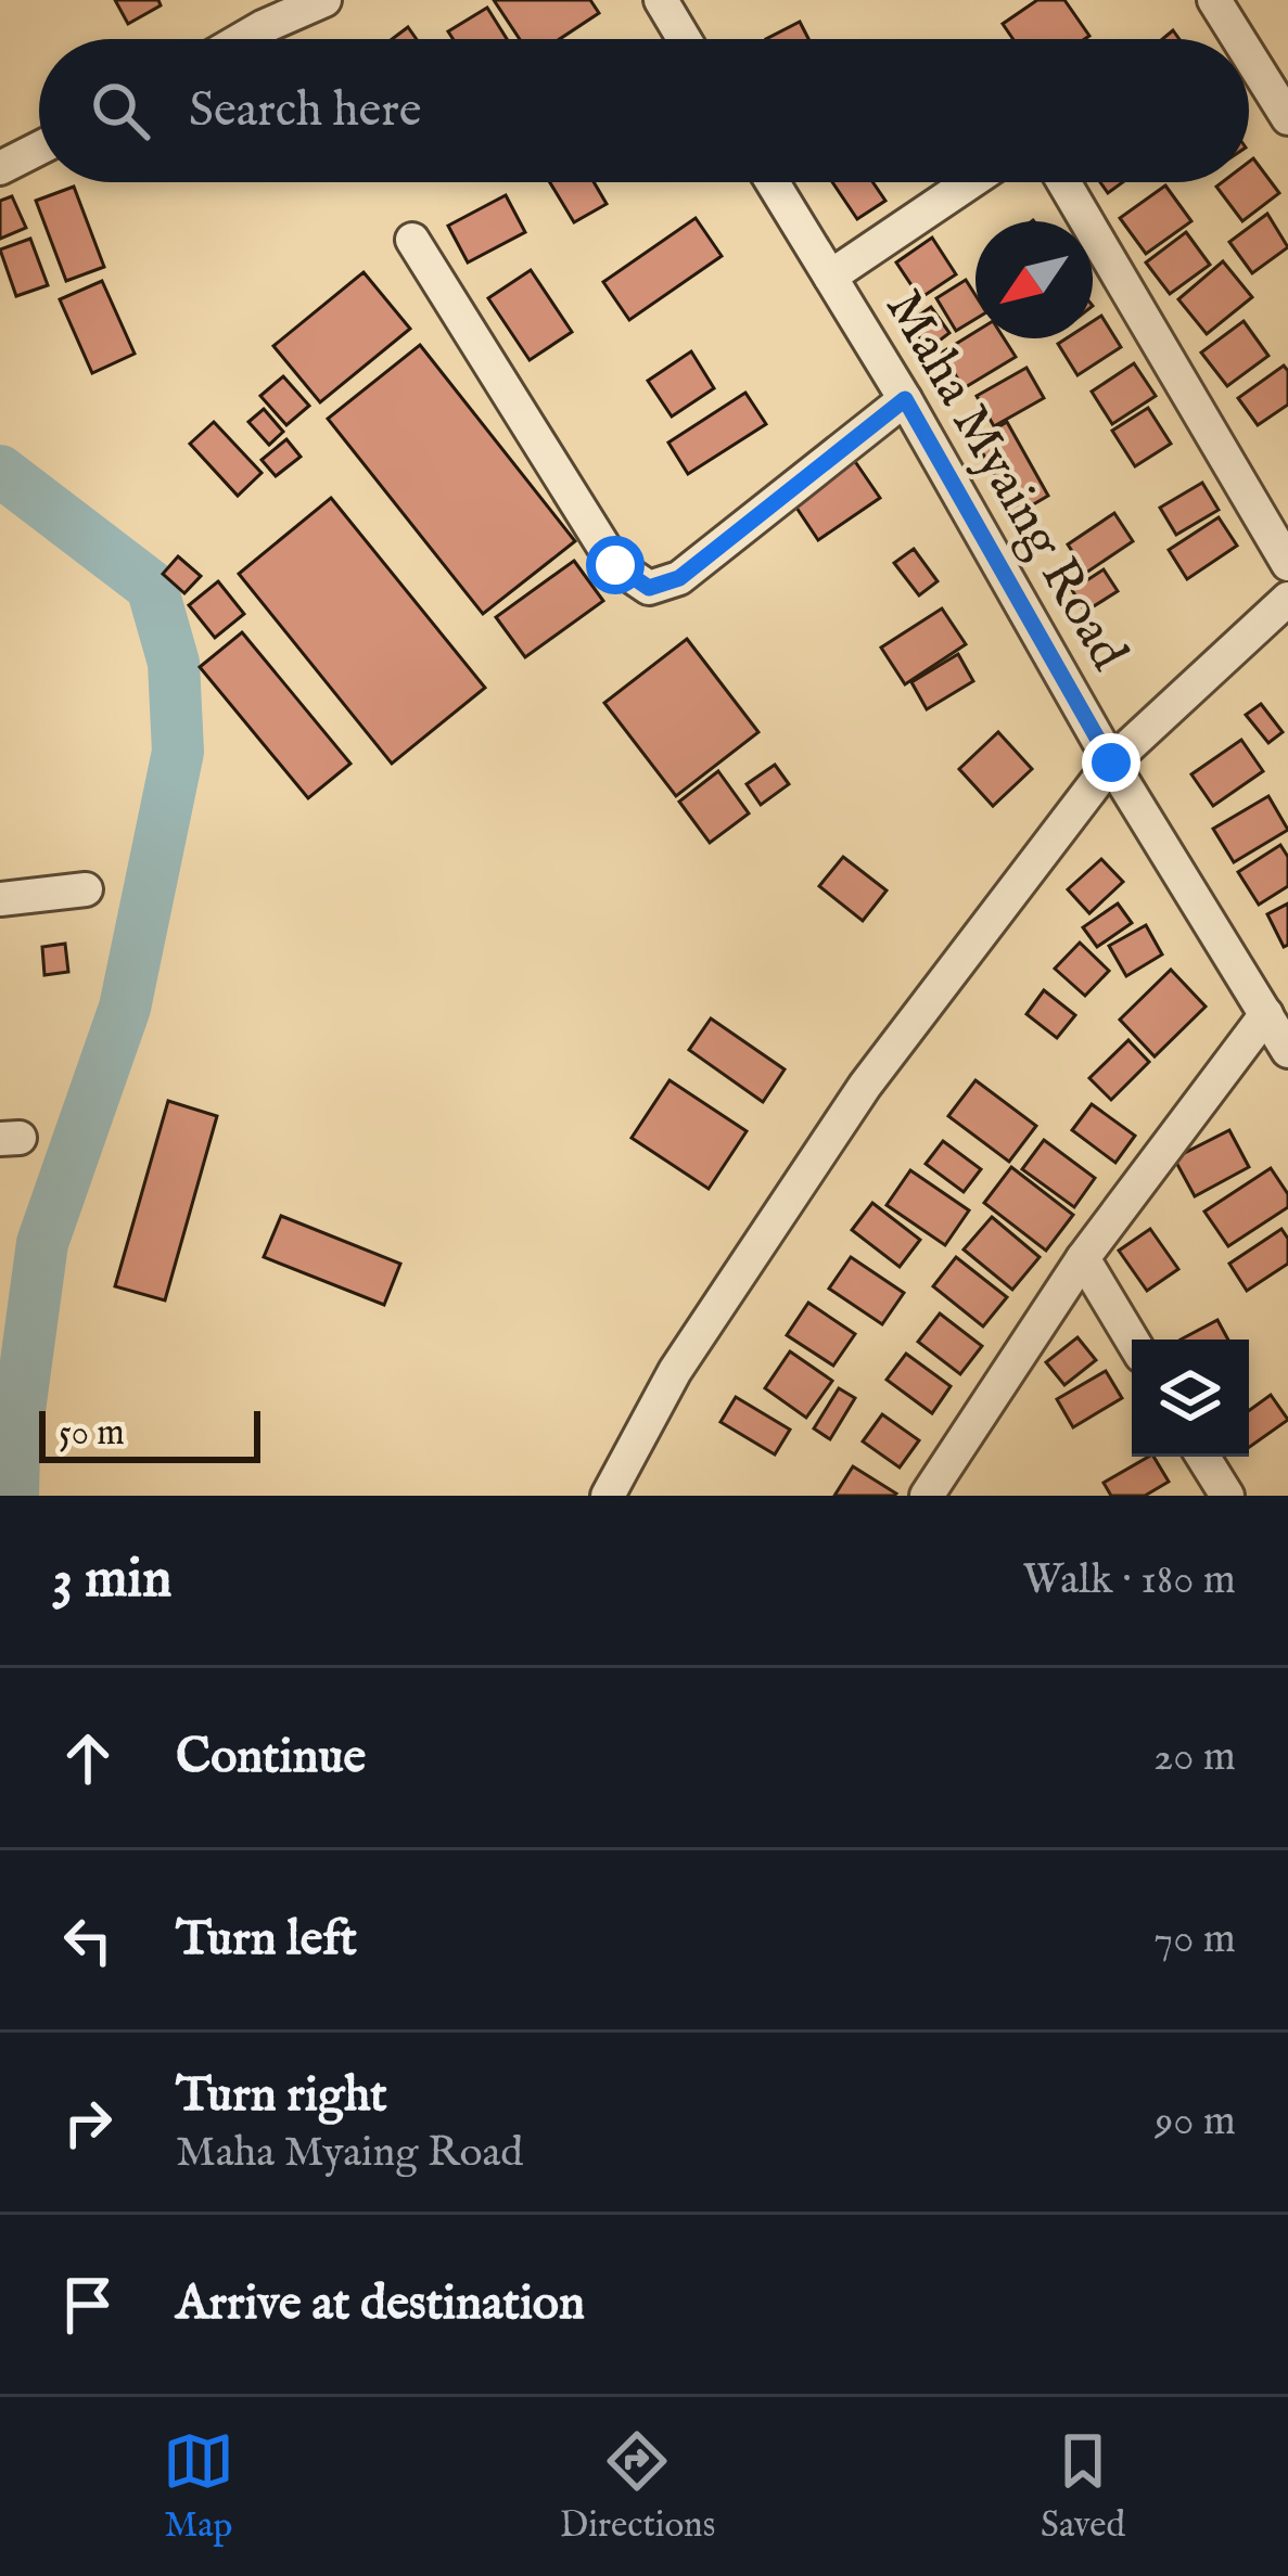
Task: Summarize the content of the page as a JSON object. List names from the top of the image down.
{
  "streets": {
    "street": ["Maha Myaing Road"]
  },
  "scale_bar": "50 m",
  "north": "bottom left",
  "page": {
    "search": "Search here",
    "scale": "50 m",
    "heading": ["3 min", "Walk · 180 m"],
    "list": [
      ["Continue", "20 m"],
      ["Turn left", "70 m"],
      ["Turn right", "Maha Myaing Road", "90 m"],
      "Arrive at destination"
    ],
    "nav": ["Map", "Directions", "Saved"]
  }
}
